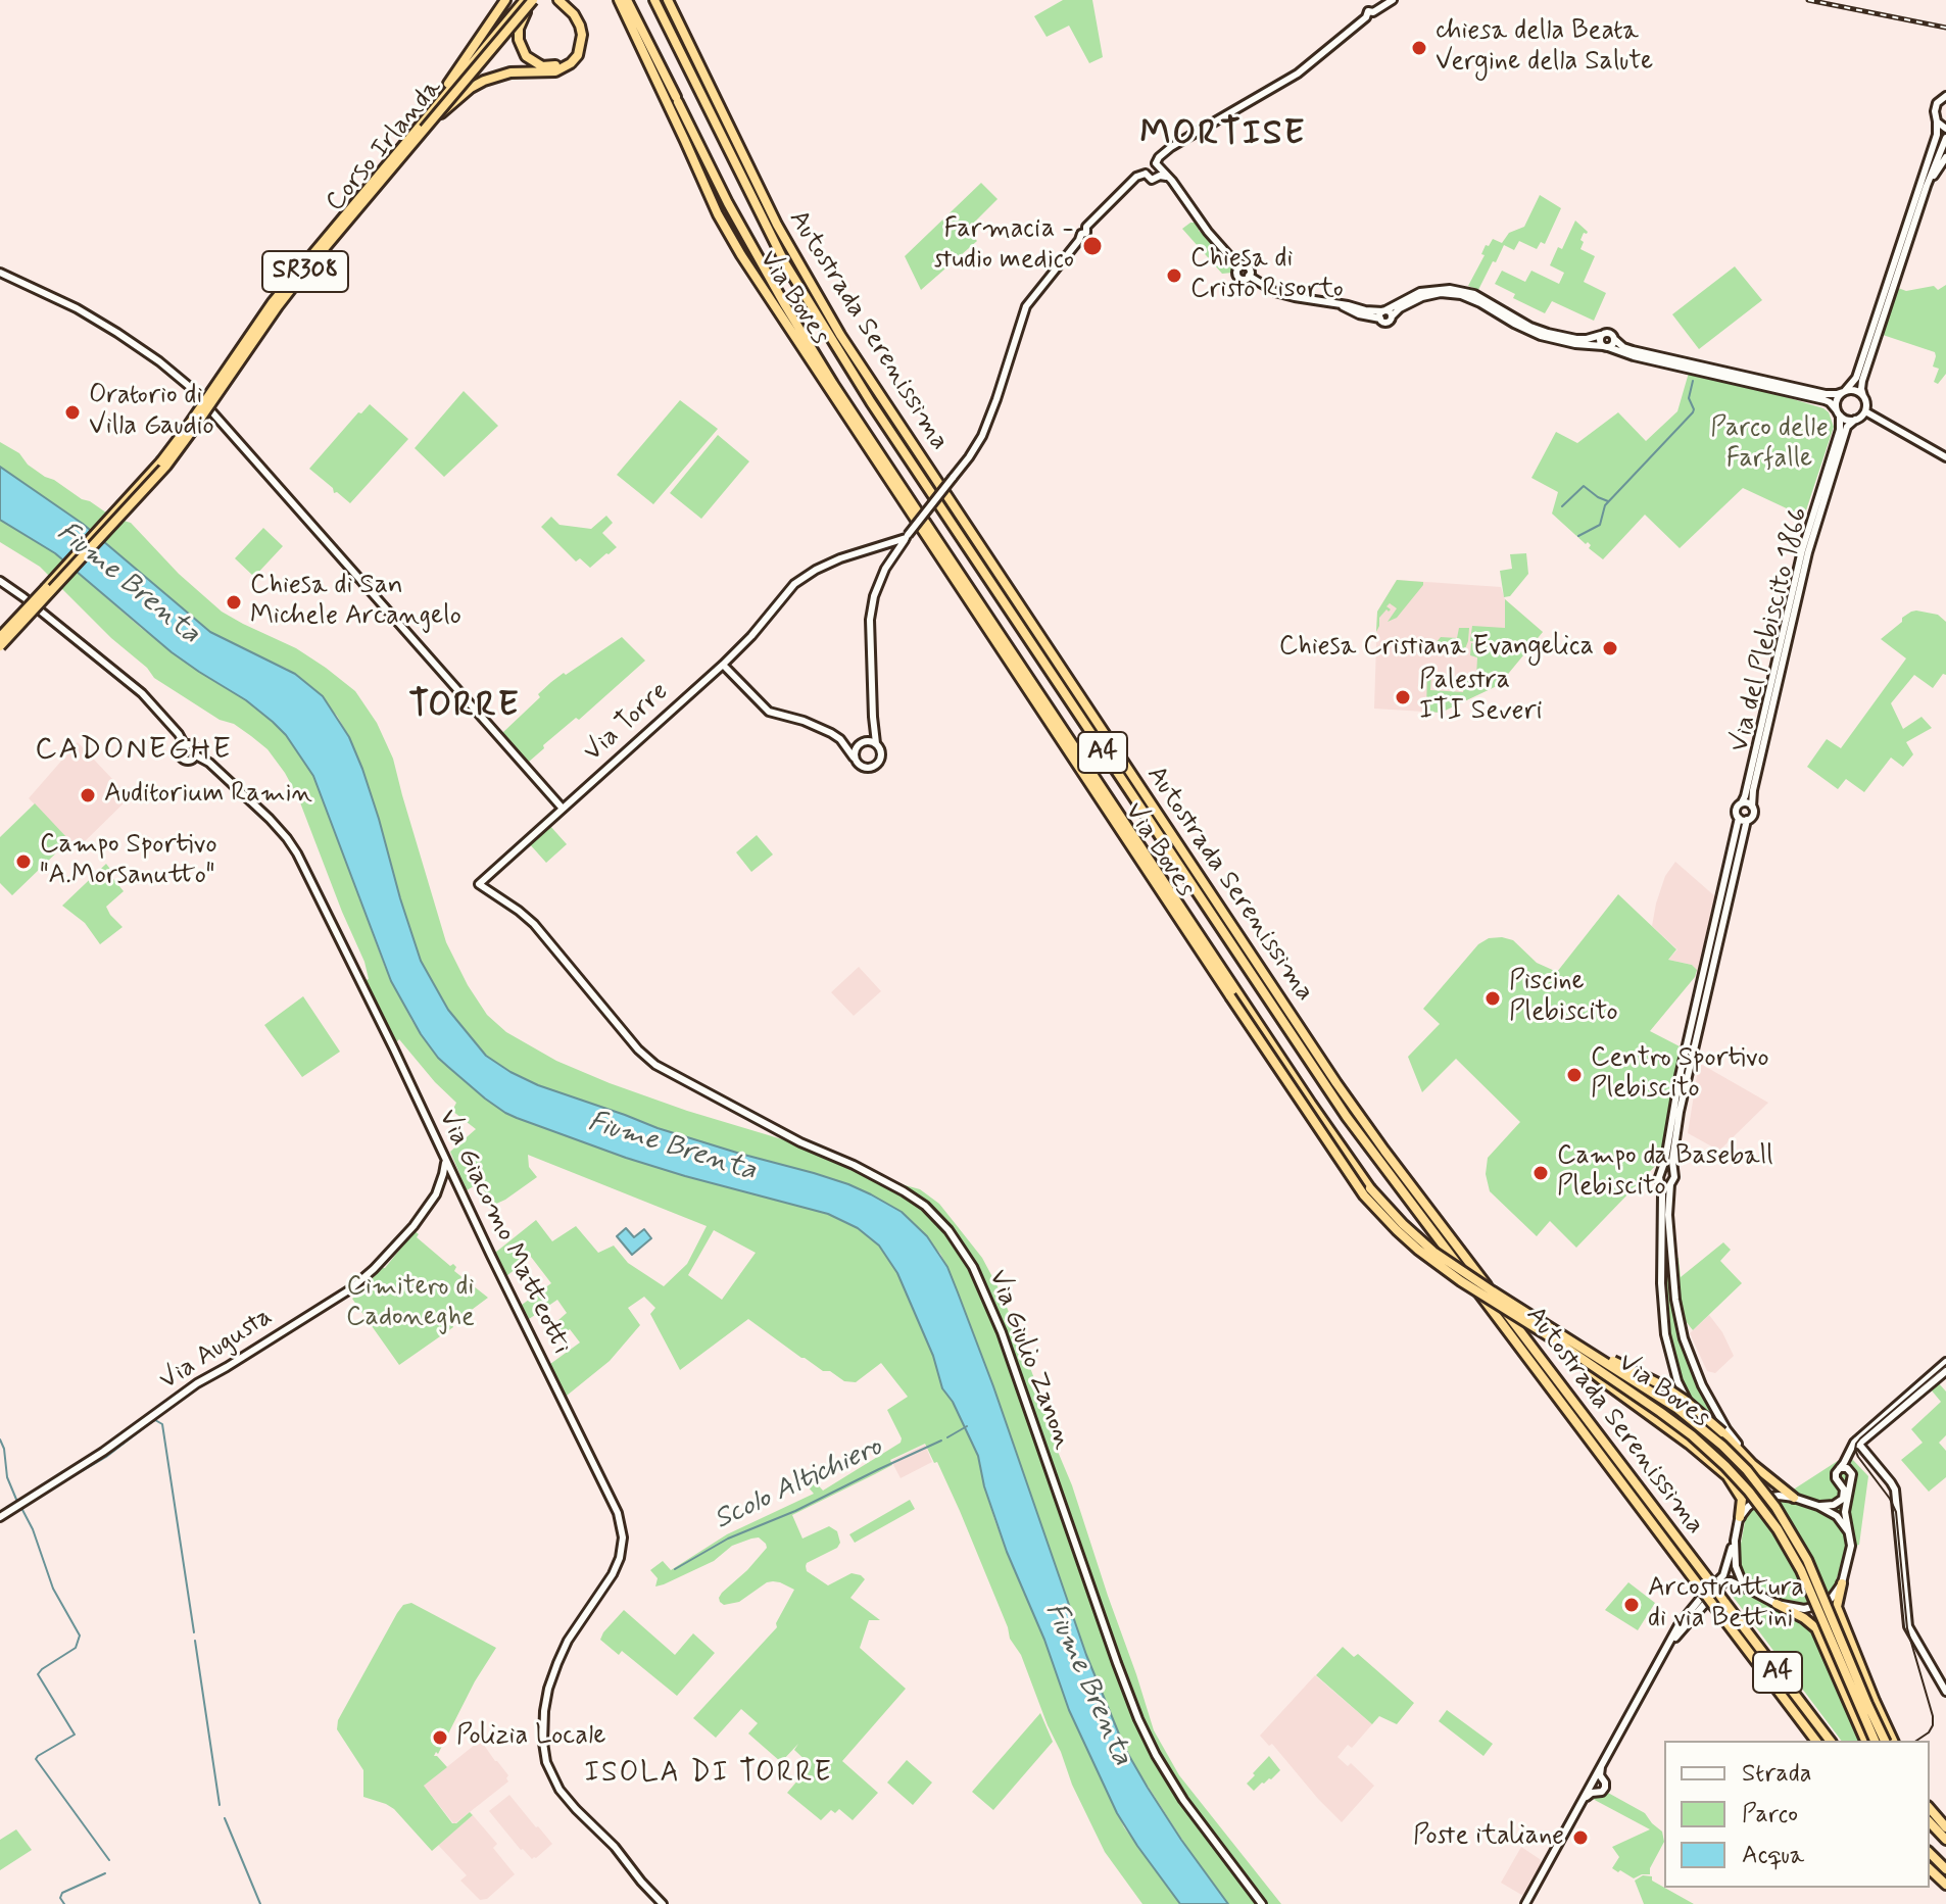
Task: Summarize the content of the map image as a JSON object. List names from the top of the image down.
{
  "streets": {
    "highway": [
      "Corso Irlanda",
      "SR308",
      "Via Boves",
      "Autostrada Serenissima",
      "A4"
    ],
    "street": [
      "Via del Plebiscito 1866",
      "Via Torre",
      "Via Giacomo Matteotti",
      "Via Augusta",
      "Via Giulio Zanon"
    ]
  },
  "crossings": [
    ["Corso Irlanda", "SR308"],
    ["Via Torre", "Via Giulio Zanon"],
    ["Via Giacomo Matteotti", "Via Augusta"]
  ],
  "districts": [
    "MORTISE",
    "TORRE",
    "CADONEGHE",
    "ISOLA DI TORRE"
  ],
  "water": ["Fiume Brenta", "Scolo Altichiero"],
  "parks": ["Parco delle Farfalle", "Cimitero di Cadoneghe"],
  "places": [
    "chiesa della Beata Vergine della Salute",
    "Farmacia - studio medico",
    "Chiesa di Cristo Risorto",
    "Oratorio di Villa Gaudio",
    "Chiesa di San Michele Arcangelo",
    "Chiesa Cristiana Evangelica",
    "Palestra ITI Severi",
    "Auditorium Ramin",
    "Campo Sportivo \"A.Morsanutto\"",
    "Piscine Plebiscito",
    "Centro Sportivo Plebiscito",
    "Campo da Baseball Plebiscito",
    "Arcostruttura di via Bettini",
    "Polizia Locale",
    "Poste italiane"
  ],
  "legend": ["Strada", "Parco", "Acqua"]
}
